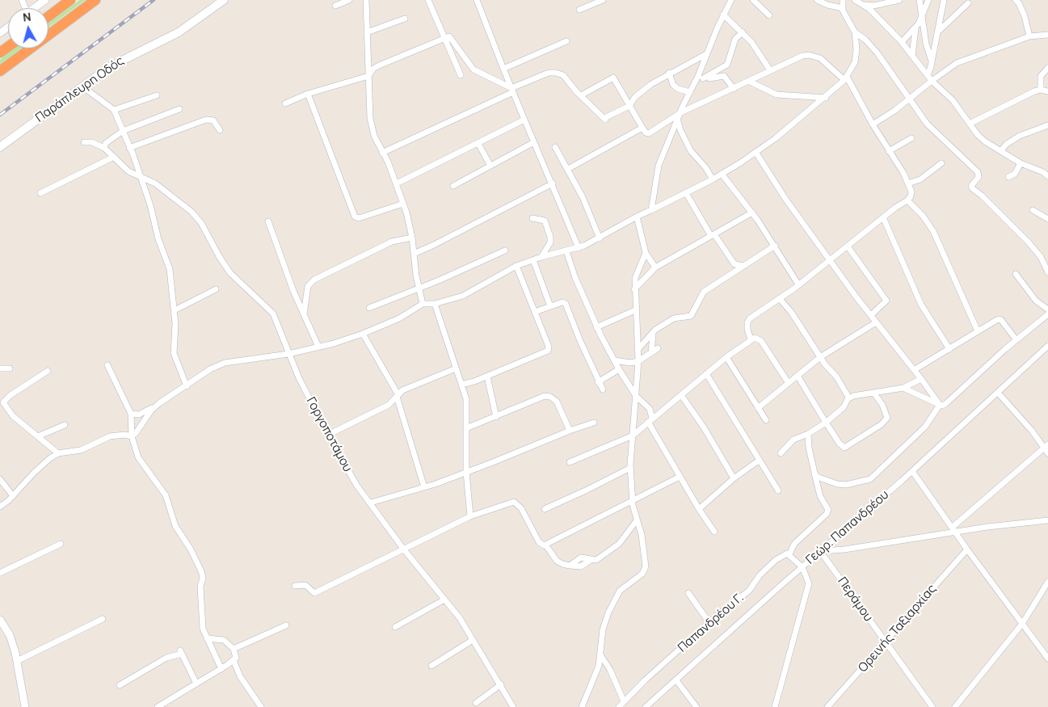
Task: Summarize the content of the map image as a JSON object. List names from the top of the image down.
{
  "streets": {
    "main road": ["Παράπλευρη Οδός"],
    "street": [
      "Γοργοποτάμου",
      "Γεώρ. Παπανδρέου",
      "Περάμου",
      "Παπανδρέου Γ.",
      "Ορεινής Ταξιαρχίας"
    ]
  },
  "crossings": [
    ["Γεώρ. Παπανδρέου", "Περάμου"],
    ["Περάμου", "Ορεινής Ταξιαρχίας"]
  ],
  "north": "top"
}
